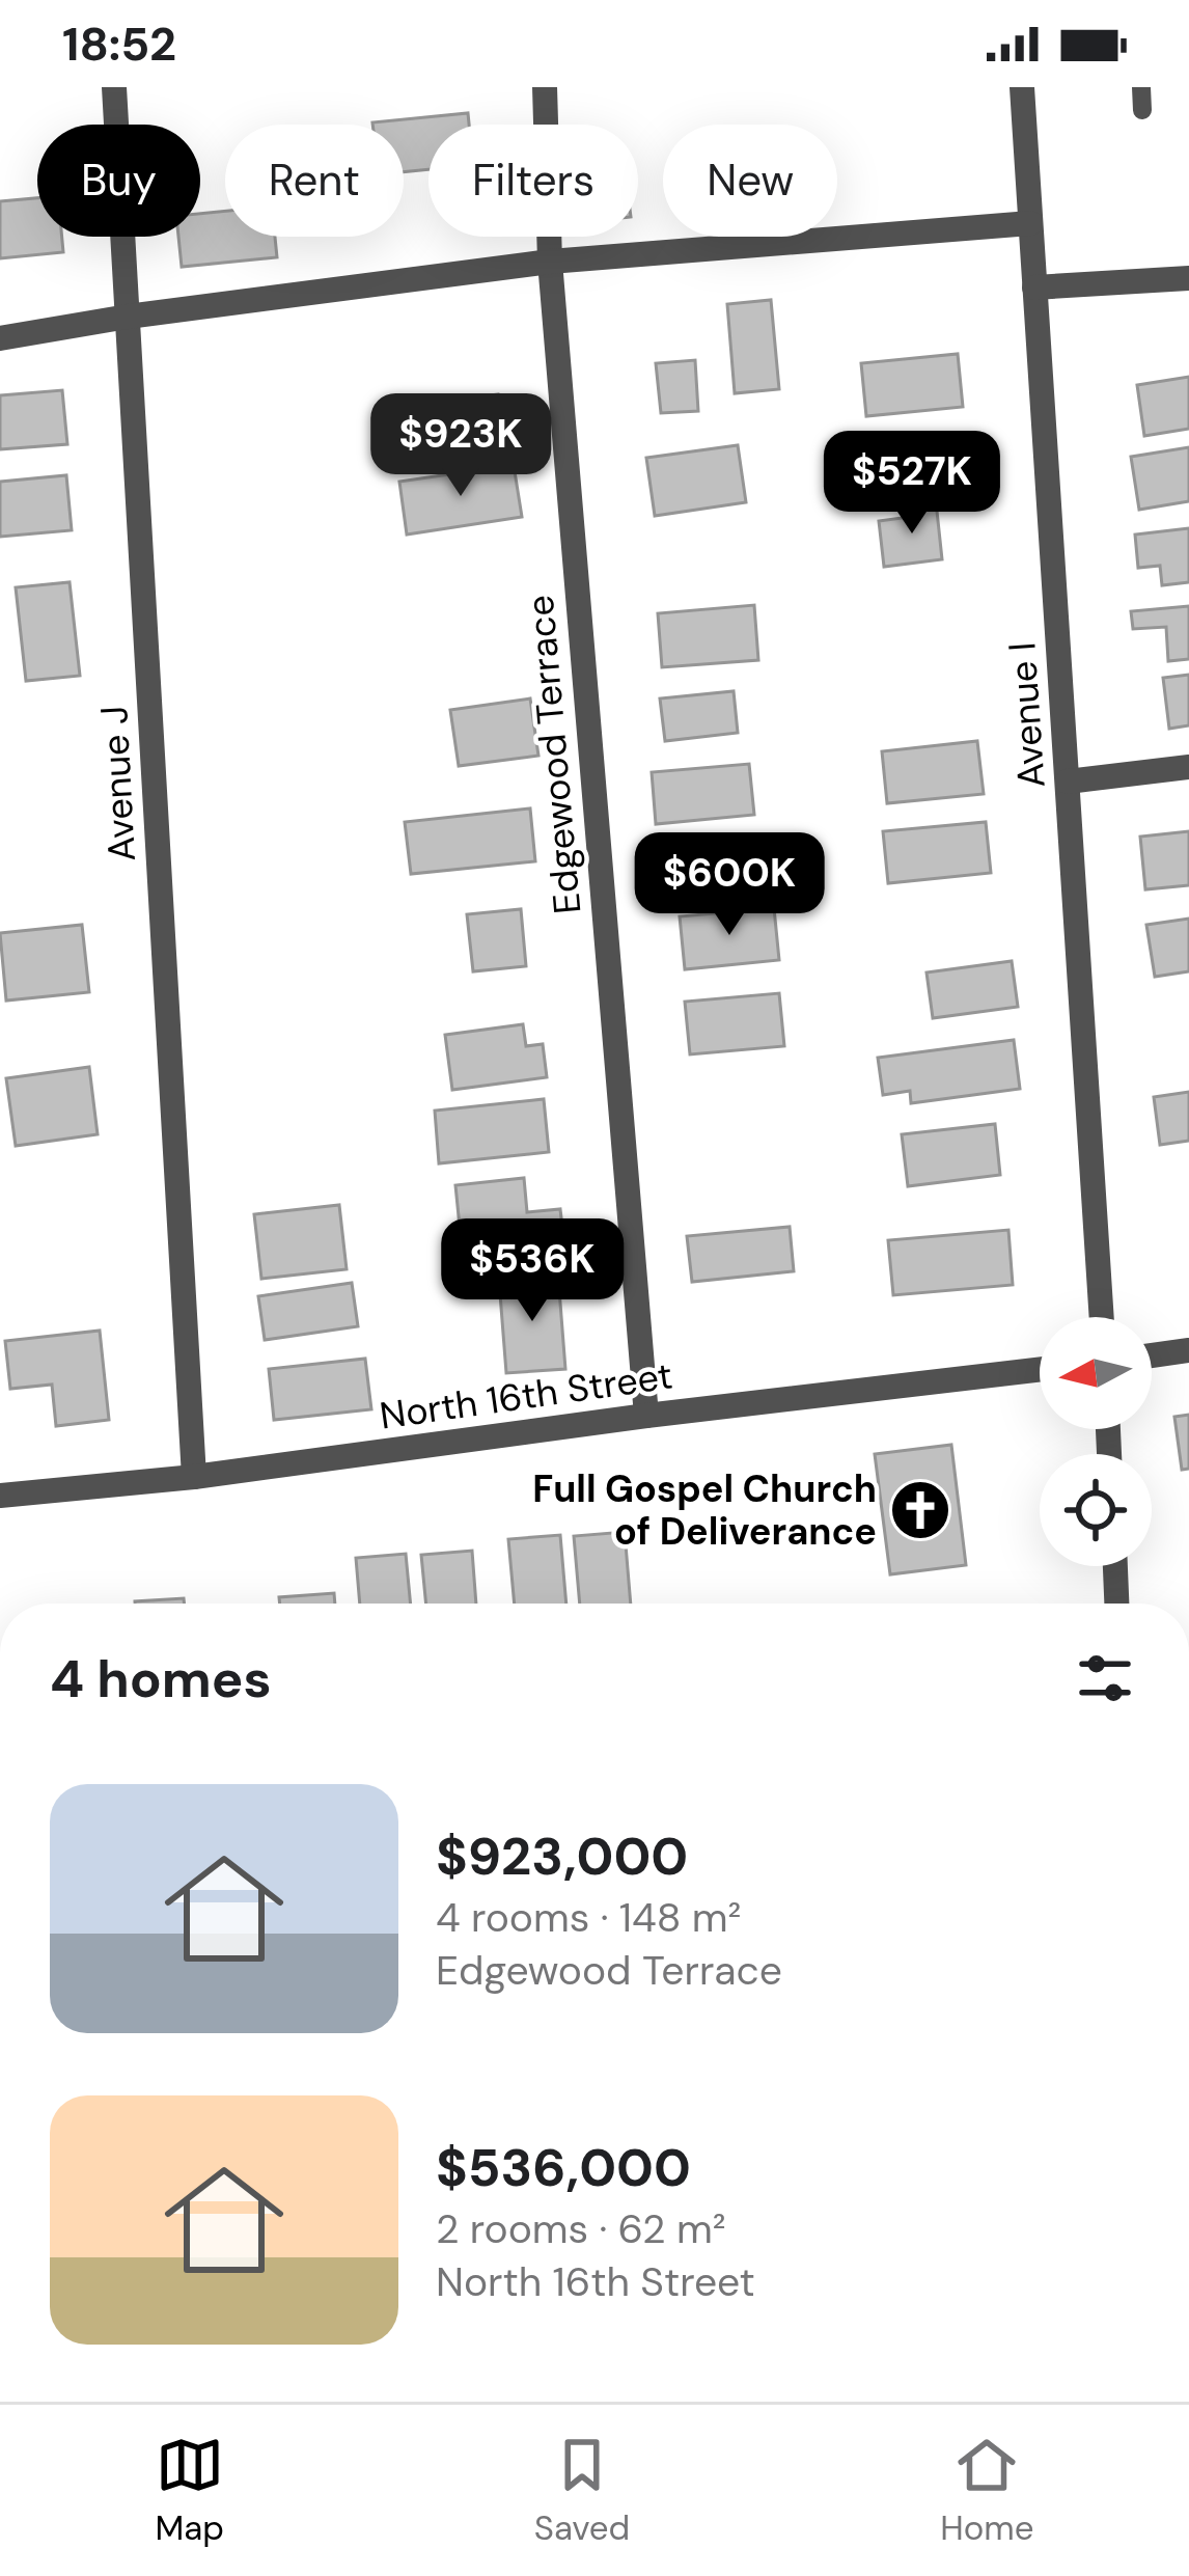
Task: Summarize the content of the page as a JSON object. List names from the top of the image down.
{
  "streets": {
    "street": [
      "Avenue I",
      "Edgewood Terrace",
      "Avenue J",
      "North 16th Street"
    ]
  },
  "crossings": [
    ["Edgewood Terrace", "North 16th Street"],
    ["Avenue J", "North 16th Street"]
  ],
  "places": {
    "church": ["Full Gospel Church of Deliverance"]
  },
  "north": "left",
  "page": {
    "status": "18:52",
    "chip": [
      "Buy",
      "Rent",
      "Filters",
      "New"
    ],
    "price": [
      "$923K",
      "$527K",
      "$600K",
      "$536K"
    ],
    "heading": "4 homes",
    "list": [
      {
        "name": "$923,000",
        "note": "4 rooms · 148 m² · Edgewood Terrace"
      },
      {
        "name": "$536,000",
        "note": "2 rooms · 62 m² · North 16th Street"
      }
    ],
    "tabs": ["Map", "Saved", "Home"]
  }
}
